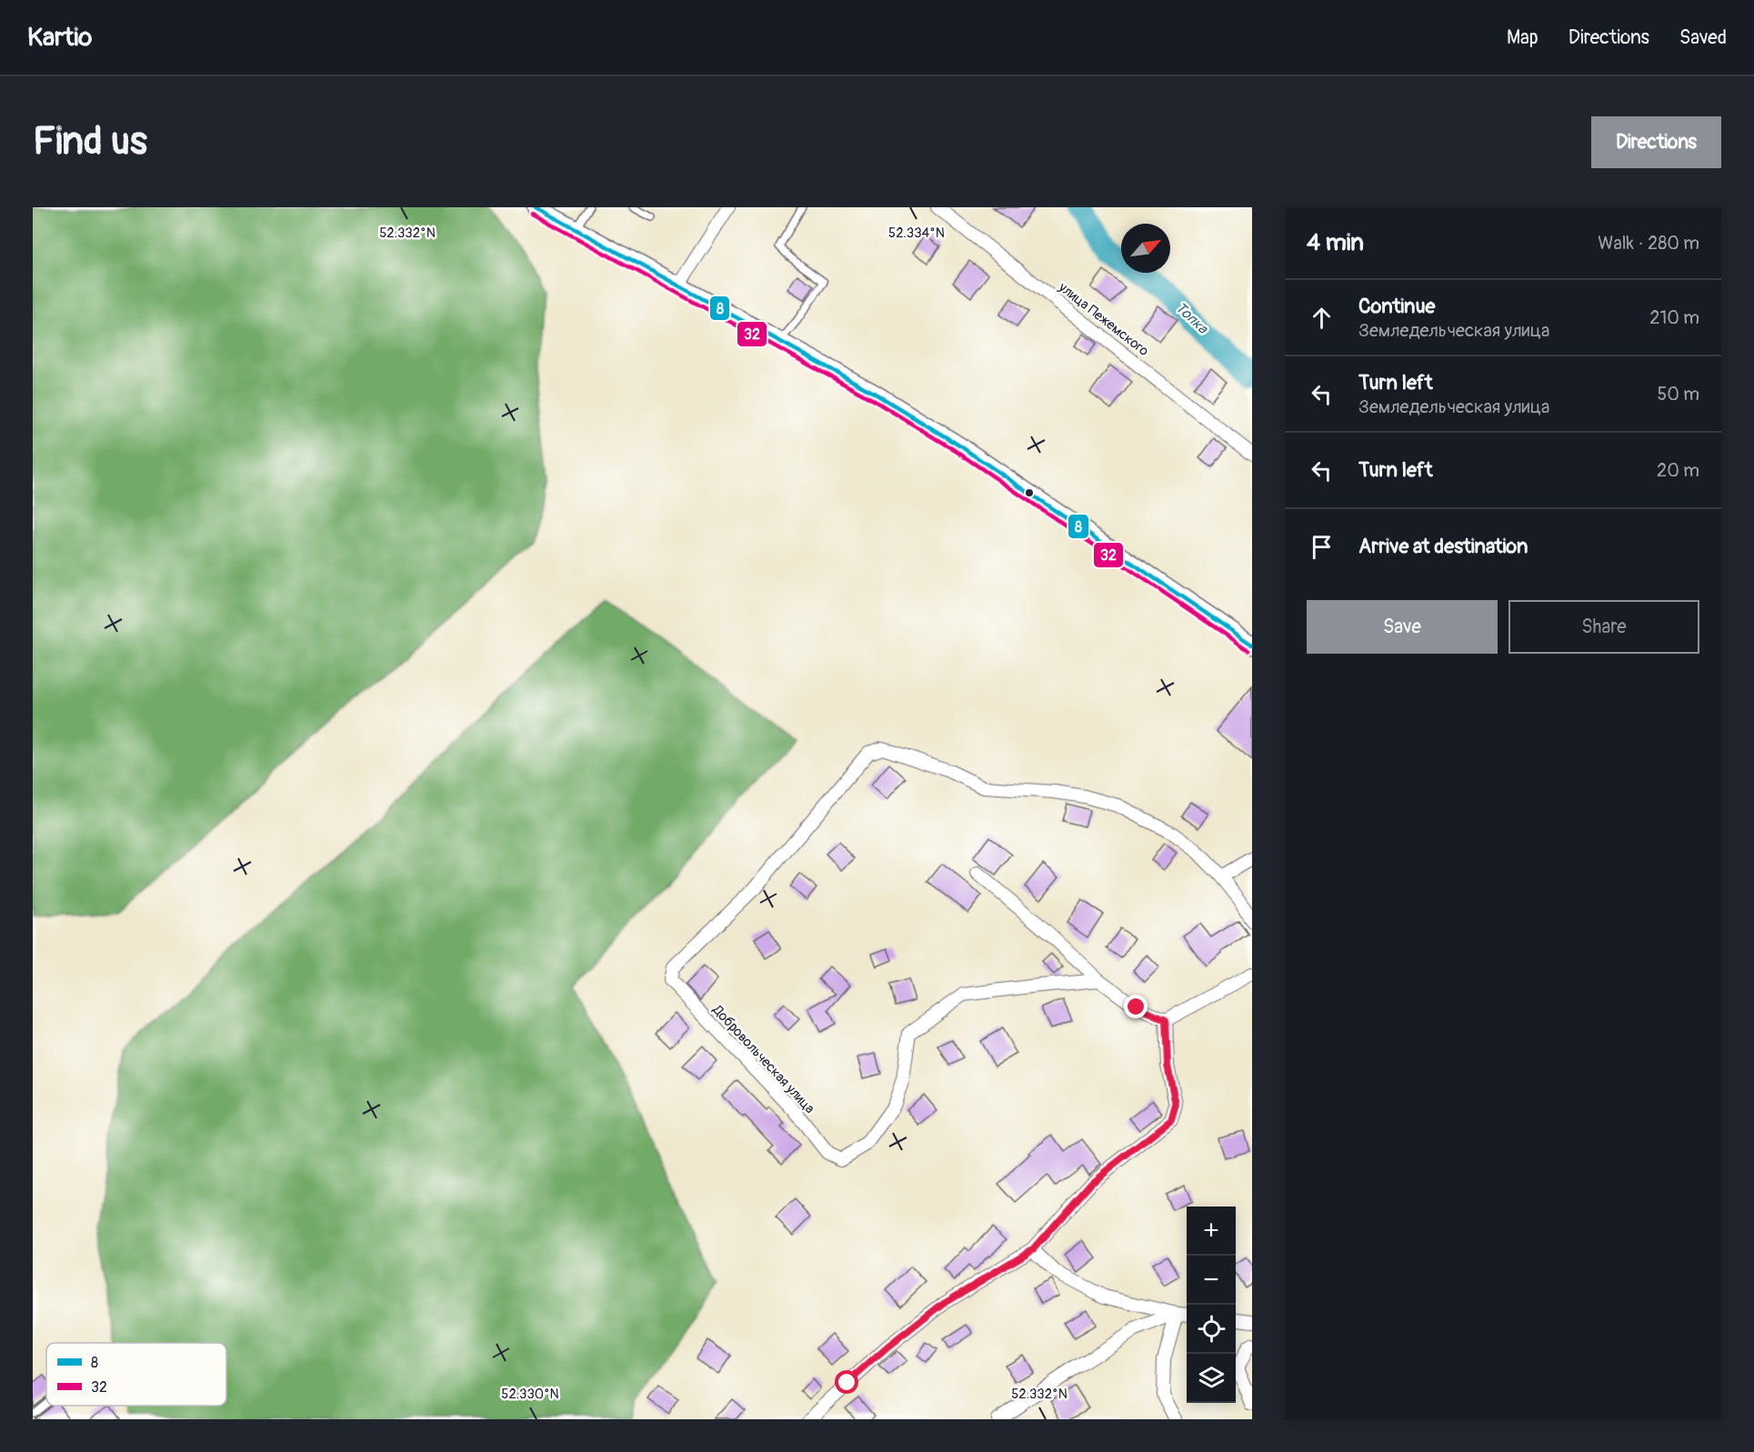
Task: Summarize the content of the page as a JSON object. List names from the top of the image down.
{
  "streets": {
    "street": ["улица Пежемского", "Добровольческая улица"]
  },
  "water": ["Топка"],
  "lines": ["transit line 8", "transit line 32"],
  "legend": ["8", "32"],
  "north": "top right",
  "page": {
    "header": "Kartio",
    "nav": ["Map", "Directions", "Saved"],
    "buttons": [
      "Directions",
      ["Save", "Share"]
    ],
    "title": "Find us",
    "heading": ["4 min", "Walk · 280 m"],
    "list": [
      ["Continue", "Земледельческая улица", "210 m"],
      ["Turn left", "Земледельческая улица", "50 m"],
      ["Turn left", "20 m"],
      "Arrive at destination"
    ],
    "map_buttons": ["+", "−"]
  },
  "coordinates": ["52.332°N", "52.334°N", "52.330°N"]
}
